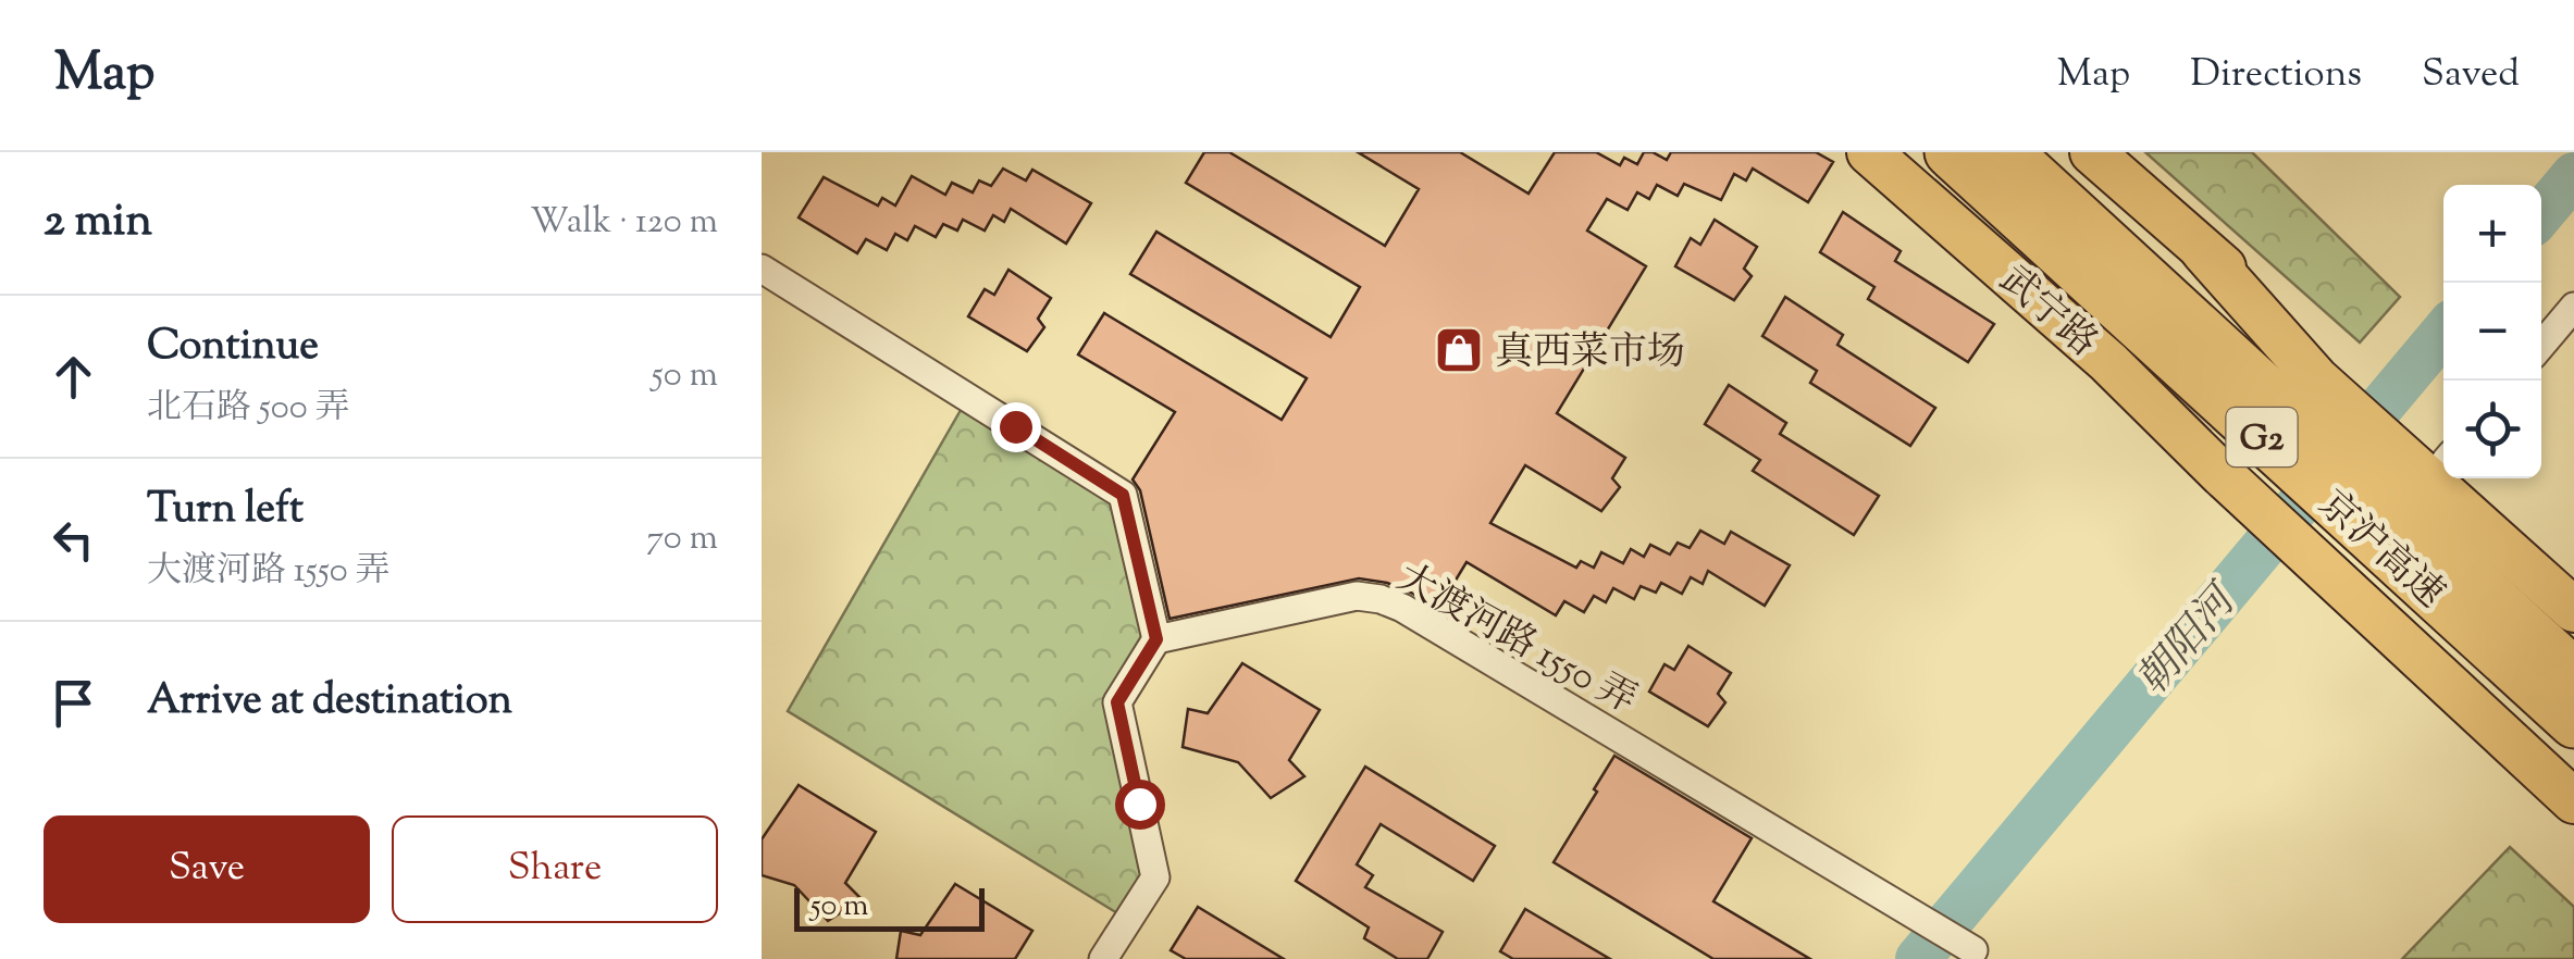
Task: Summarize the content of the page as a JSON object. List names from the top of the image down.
{
  "streets": {
    "highway": ["G2", "京沪高速"],
    "main road": ["武宁路"],
    "street": ["大渡河路 1550 弄"]
  },
  "water": ["朝阳河"],
  "places": {
    "shop": ["真西菜市场"]
  },
  "scale_bar": "50 m",
  "page": {
    "header": "Map",
    "nav": ["Map", "Directions", "Saved"],
    "heading": ["2 min", "Walk · 120 m"],
    "map_buttons": ["+", "−"],
    "list": [
      ["Continue", "北石路 500 弄", "50 m"],
      ["Turn left", "大渡河路 1550 弄", "70 m"],
      "Arrive at destination"
    ],
    "buttons": ["Save", "Share"],
    "scale": "50 m"
  }
}
